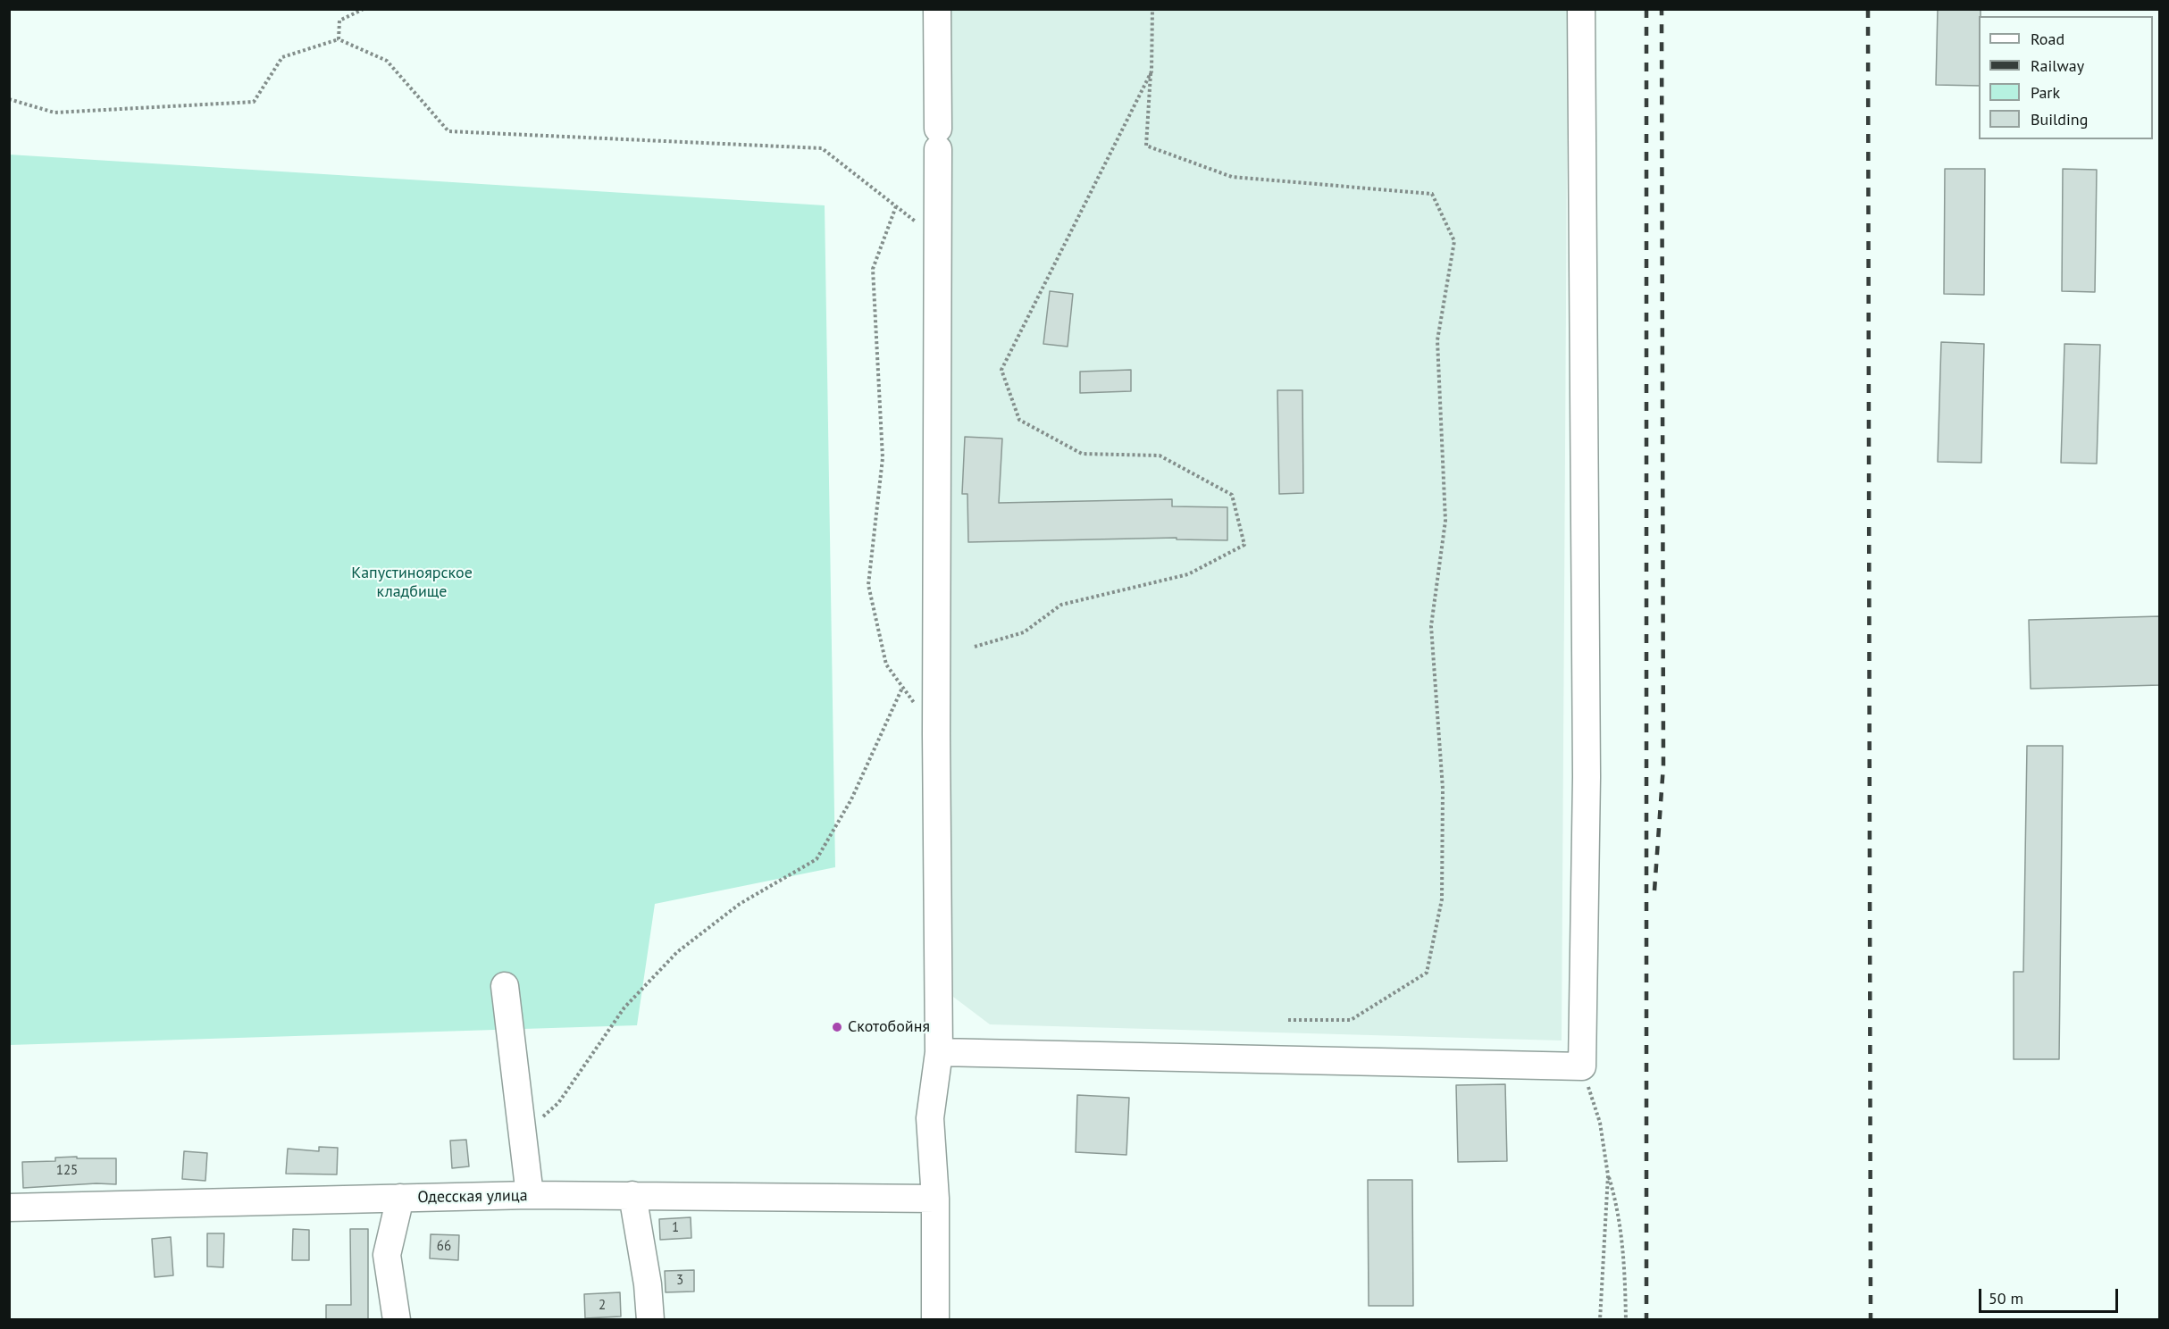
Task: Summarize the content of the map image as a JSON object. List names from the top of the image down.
{
  "streets": {
    "street": ["Одесская улица"]
  },
  "parks": ["Капустиноярское кладбище"],
  "places": ["Скотобойня"],
  "house_numbers": [
    "125",
    "1",
    "66",
    "3",
    "2"
  ],
  "legend": [
    "Road",
    "Railway",
    "Park",
    "Building"
  ],
  "scale_bar": "50 m"
}
